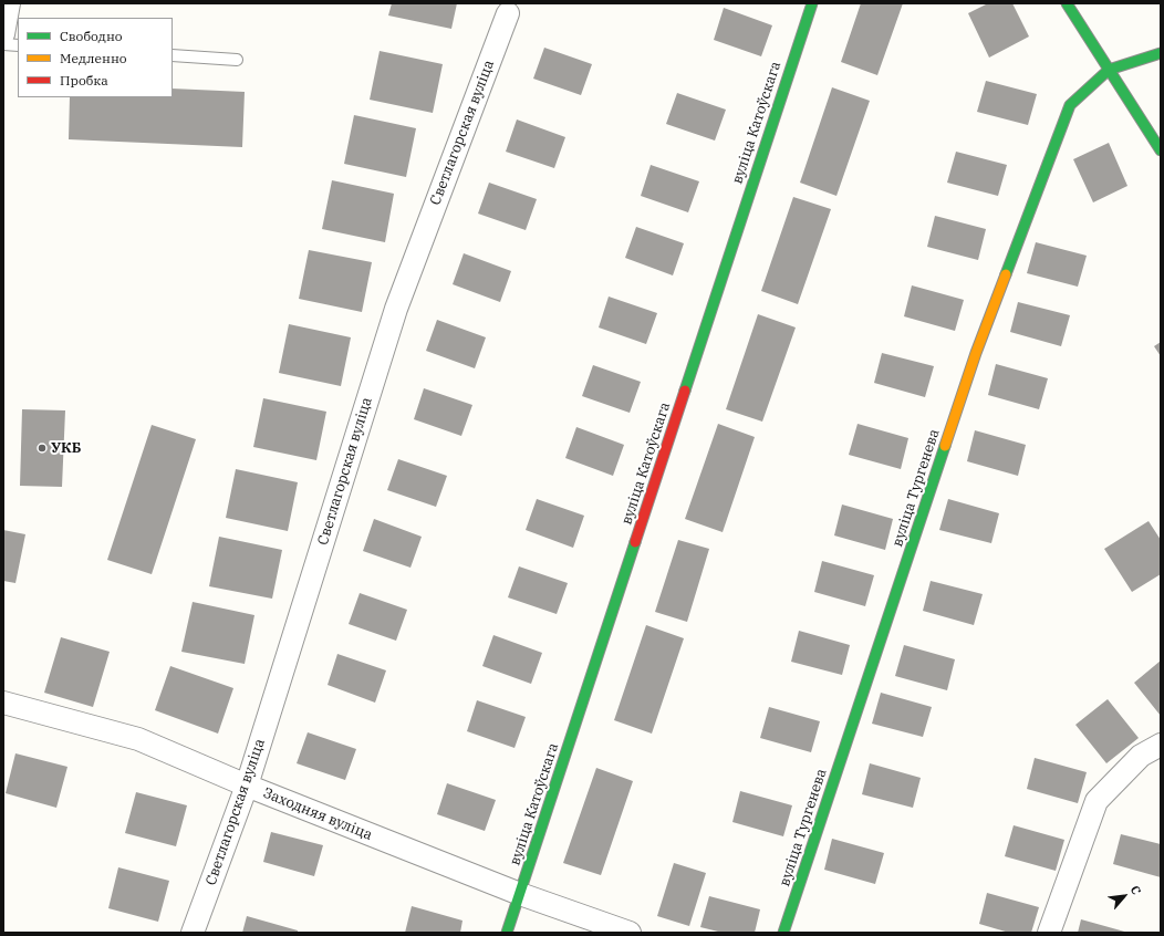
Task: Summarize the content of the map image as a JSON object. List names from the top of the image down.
{
  "streets": {
    "street": [
      "вуліца Катоўскага",
      "Светлагорская вуліца",
      "вуліца Тургенева",
      "Заходняя вуліца"
    ]
  },
  "crossings": [
    ["вуліца Катоўскага", "Заходняя вуліца"],
    ["Светлагорская вуліца", "Заходняя вуліца"]
  ],
  "places": ["УКБ"],
  "legend": ["Свободно", "Медленно", "Пробка"],
  "north": "top right"
}
